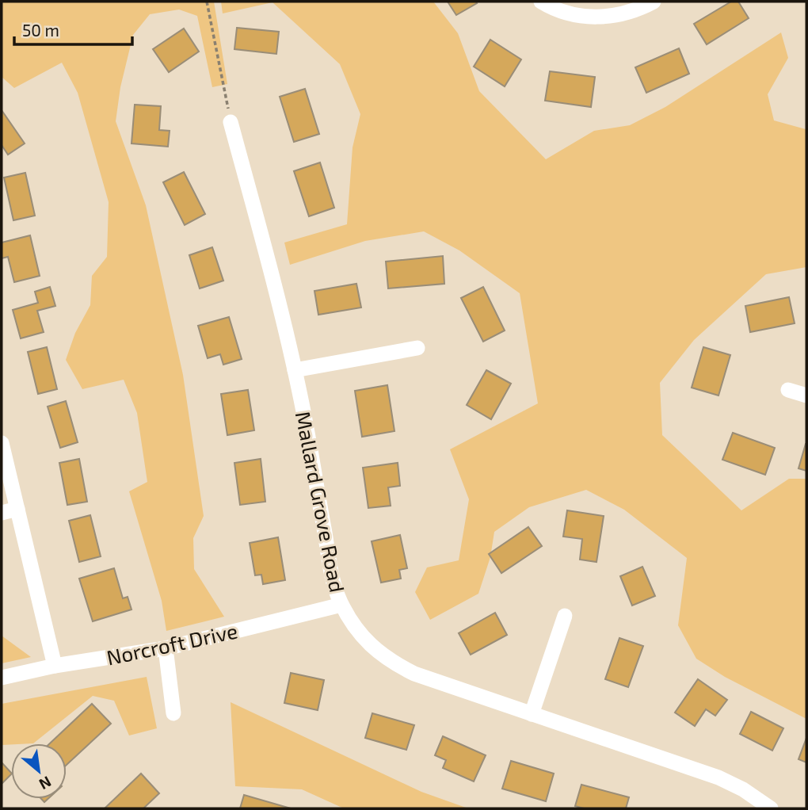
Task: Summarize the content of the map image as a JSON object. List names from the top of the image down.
{
  "streets": {
    "street": ["Mallard Grove Road", "Norcroft Drive"]
  },
  "crossings": [
    ["Mallard Grove Road", "Norcroft Drive"]
  ],
  "scale_bar": "50 m",
  "north": "bottom right"
}
